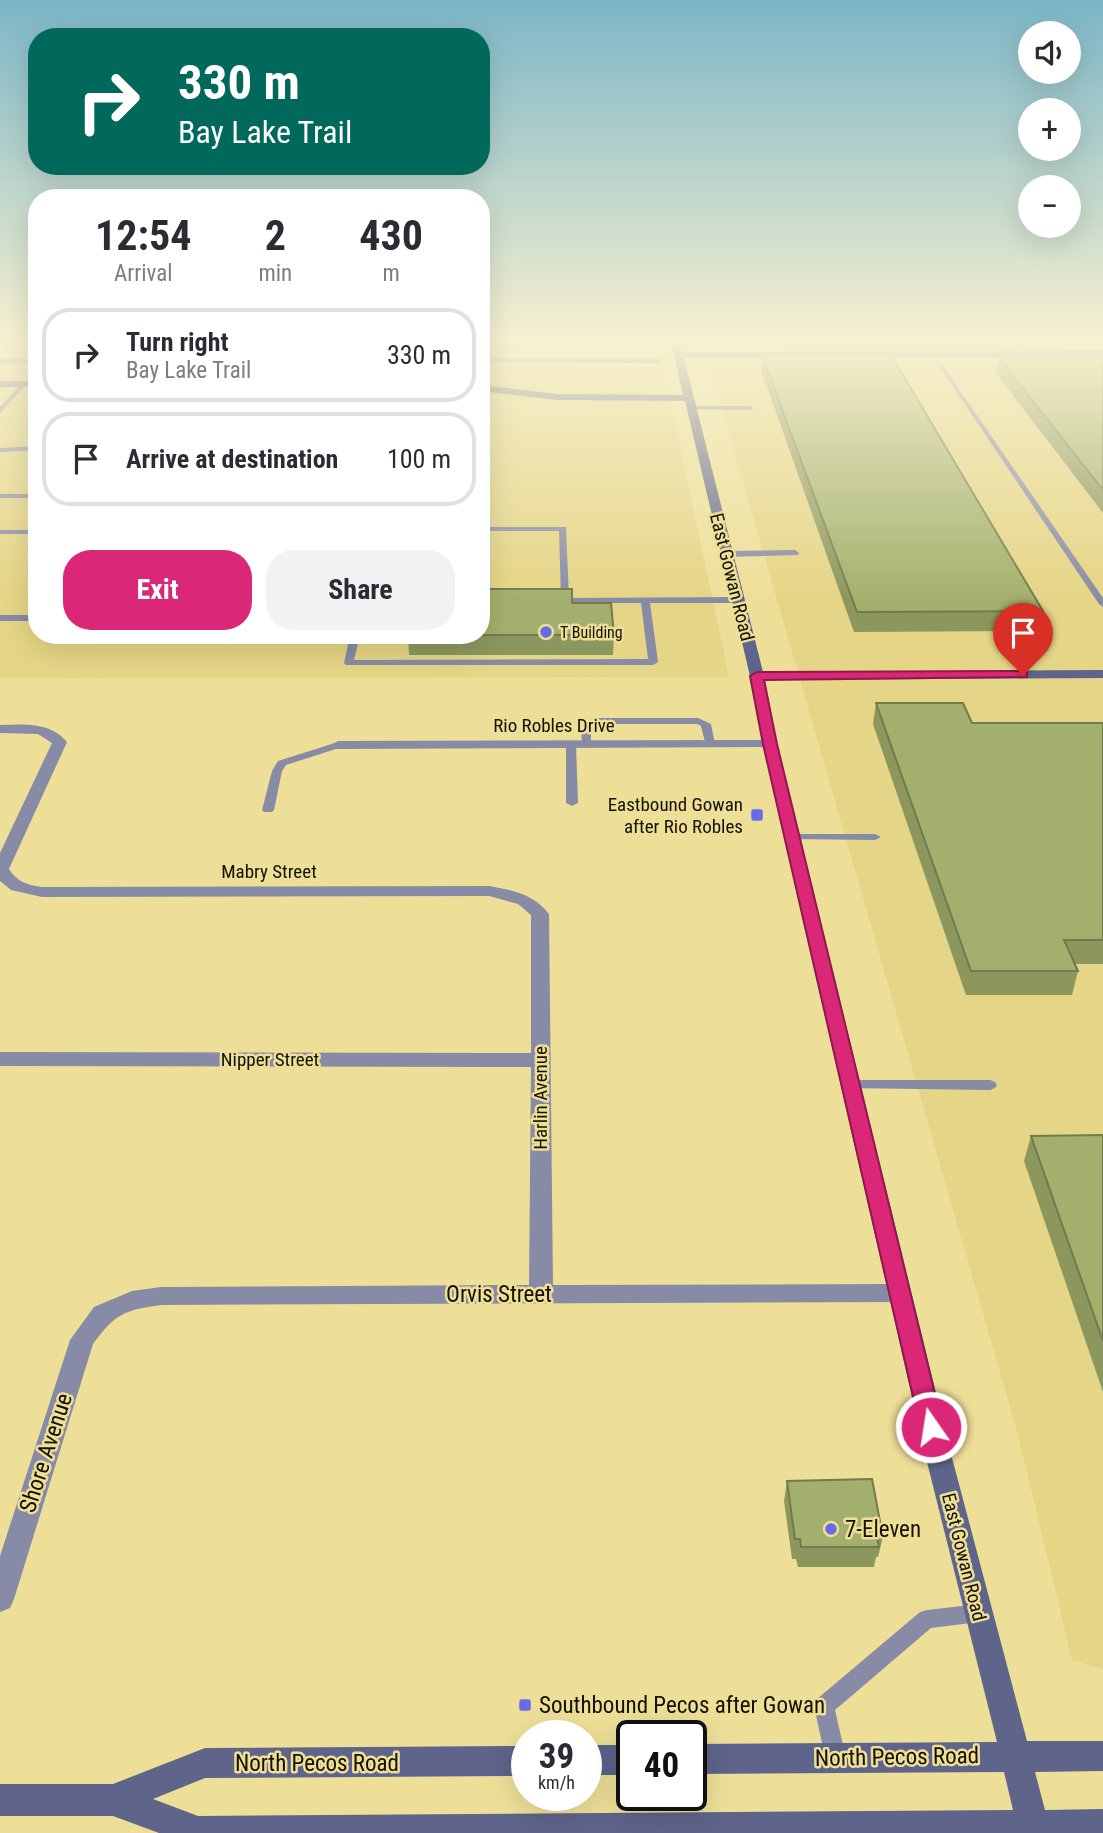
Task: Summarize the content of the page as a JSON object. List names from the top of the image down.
{
  "streets": {
    "street": [
      "East Gowan Road",
      "Rio Robles Drive",
      "Mabry Street",
      "Nipper Street",
      "Harlin Avenue",
      "Orvis Street",
      "Shore Avenue",
      "North Pecos Road"
    ]
  },
  "crossings": [
    ["East Gowan Road", "Rio Robles Drive"],
    ["East Gowan Road", "Orvis Street"],
    ["East Gowan Road", "North Pecos Road"],
    ["Mabry Street", "Harlin Avenue"],
    ["Nipper Street", "Harlin Avenue"],
    ["Harlin Avenue", "Orvis Street"],
    ["Orvis Street", "Shore Avenue"]
  ],
  "places": {
    "other": ["T Building", "7-Eleven"],
    "transit": ["Eastbound Gowan after Rio Robles", "Southbound Pecos after Gowan"]
  },
  "page": {
    "map_buttons": ["+", "−"],
    "turn": ["330 m", "Bay Lake Trail"],
    "eta": [
      "12:54",
      "Arrival",
      "2",
      "min",
      "430",
      "m"
    ],
    "list": [
      {
        "name": "Turn right",
        "note": "Bay Lake Trail",
        "value": "330 m"
      },
      {
        "name": "Arrive at destination",
        "value": "100 m"
      }
    ],
    "buttons": ["Exit", "Share"],
    "speed": "39 km/h",
    "limit": "40"
  }
}
